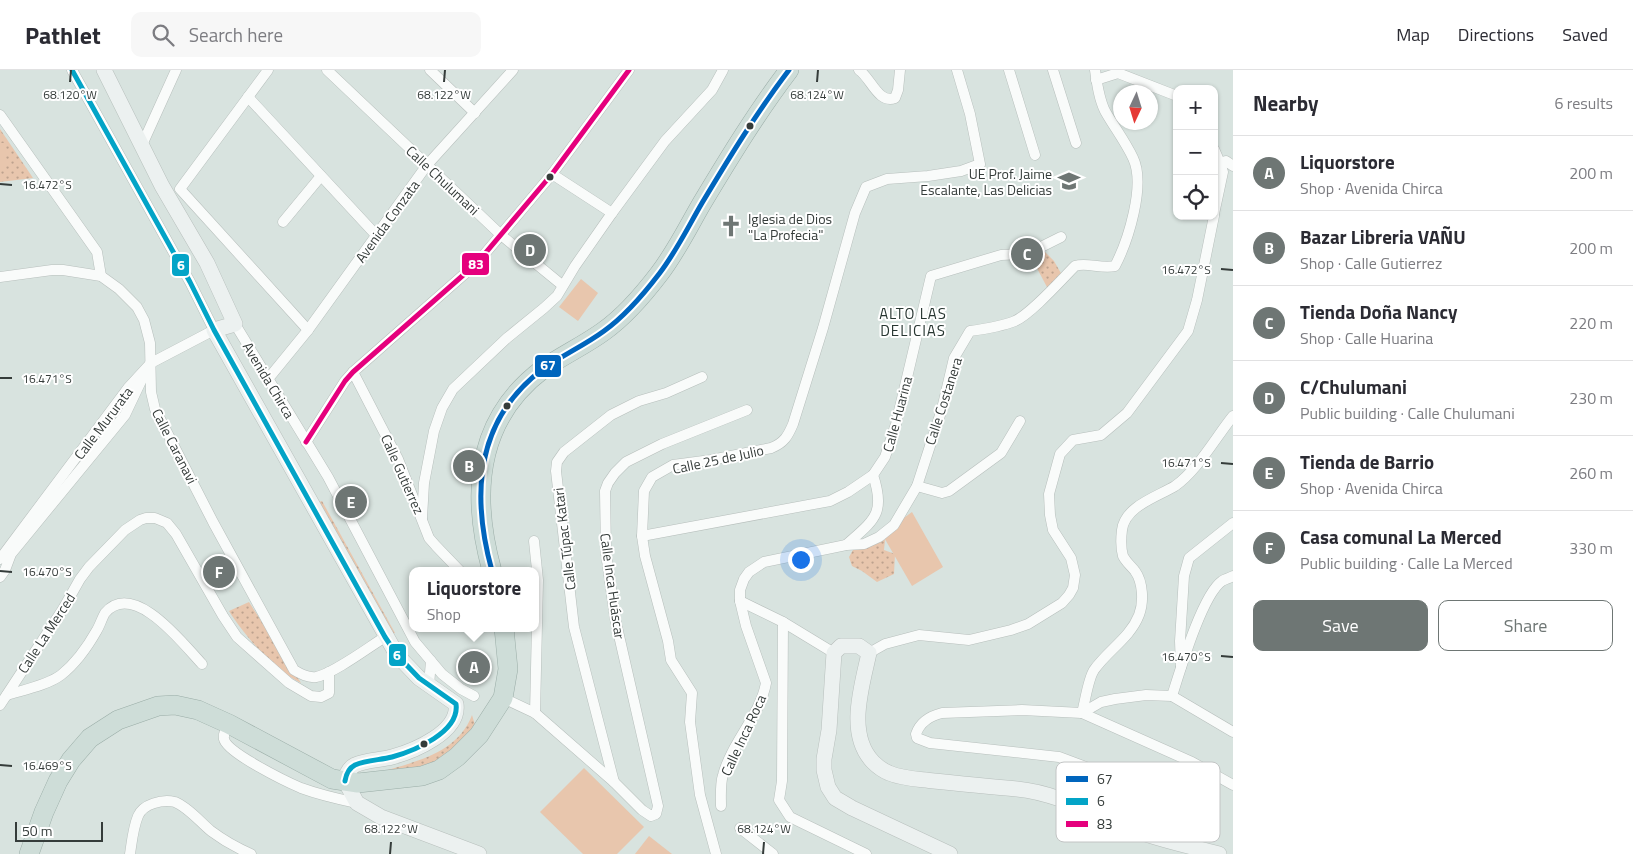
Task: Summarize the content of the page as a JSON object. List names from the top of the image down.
{
  "streets": {
    "street": [
      "Calle Chulumani",
      "Avenida Conzata",
      "Avenida Chirca",
      "Calle Costanera",
      "Calle Huarina",
      "Calle Mururata",
      "Calle Caranavi",
      "Calle 25 de Julio",
      "Calle Gutierrez",
      "Calle Túpac Katari",
      "Calle Inca Huáscar",
      "Calle La Merced",
      "Calle Inca Roca"
    ]
  },
  "crossings": [
    ["Calle Chulumani", "Avenida Conzata"],
    ["Avenida Conzata", "Avenida Chirca"],
    ["Avenida Chirca", "Calle Mururata"],
    ["Avenida Chirca", "Calle Caranavi"],
    ["Calle Costanera", "Calle Inca Roca"],
    ["Calle Huarina", "Calle 25 de Julio"],
    ["Calle Mururata", "Calle Caranavi"],
    ["Calle Caranavi", "Calle La Merced"],
    ["Calle Túpac Katari", "Calle Inca Huáscar"]
  ],
  "districts": ["ALTO LAS DELICIAS"],
  "places": {
    "school or university": ["UE Prof. Jaime Escalante, Las Delicias"],
    "church": ["Iglesia de Dios \"La Profecia\""]
  },
  "lines": ["transit line 67", "transit line 6", "transit line 83"],
  "legend": ["67", "6", "83"],
  "scale_bar": "50 m",
  "north": "bottom",
  "page": {
    "header": "Pathlet",
    "search": "Search here",
    "nav": ["Map", "Directions", "Saved"],
    "heading": ["Nearby", "6 results"],
    "map_buttons": ["+", "−"],
    "list": [
      {
        "mark": "A",
        "name": "Liquorstore",
        "note": "Shop · Avenida Chirca",
        "value": "200 m"
      },
      {
        "mark": "B",
        "name": "Bazar Libreria VAÑU",
        "note": "Shop · Calle Gutierrez",
        "value": "200 m"
      },
      {
        "mark": "C",
        "name": "Tienda Doña Nancy",
        "note": "Shop · Calle Huarina",
        "value": "220 m"
      },
      {
        "mark": "D",
        "name": "C/Chulumani",
        "note": "Public building · Calle Chulumani",
        "value": "230 m"
      },
      {
        "mark": "E",
        "name": "Tienda de Barrio",
        "note": "Shop · Avenida Chirca",
        "value": "260 m"
      },
      {
        "mark": "F",
        "name": "Casa comunal La Merced",
        "note": "Public building · Calle La Merced",
        "value": "330 m"
      }
    ],
    "pins": [
      "D",
      "C",
      "B",
      "E",
      "F",
      "A"
    ],
    "popup": ["Liquorstore", "Shop"],
    "buttons": ["Save", "Share"],
    "scale": "50 m"
  },
  "coordinates": [
    "68.120°W",
    "68.122°W",
    "68.124°W",
    "16.472°S",
    "16.471°S",
    "16.470°S",
    "16.469°S"
  ]
}
